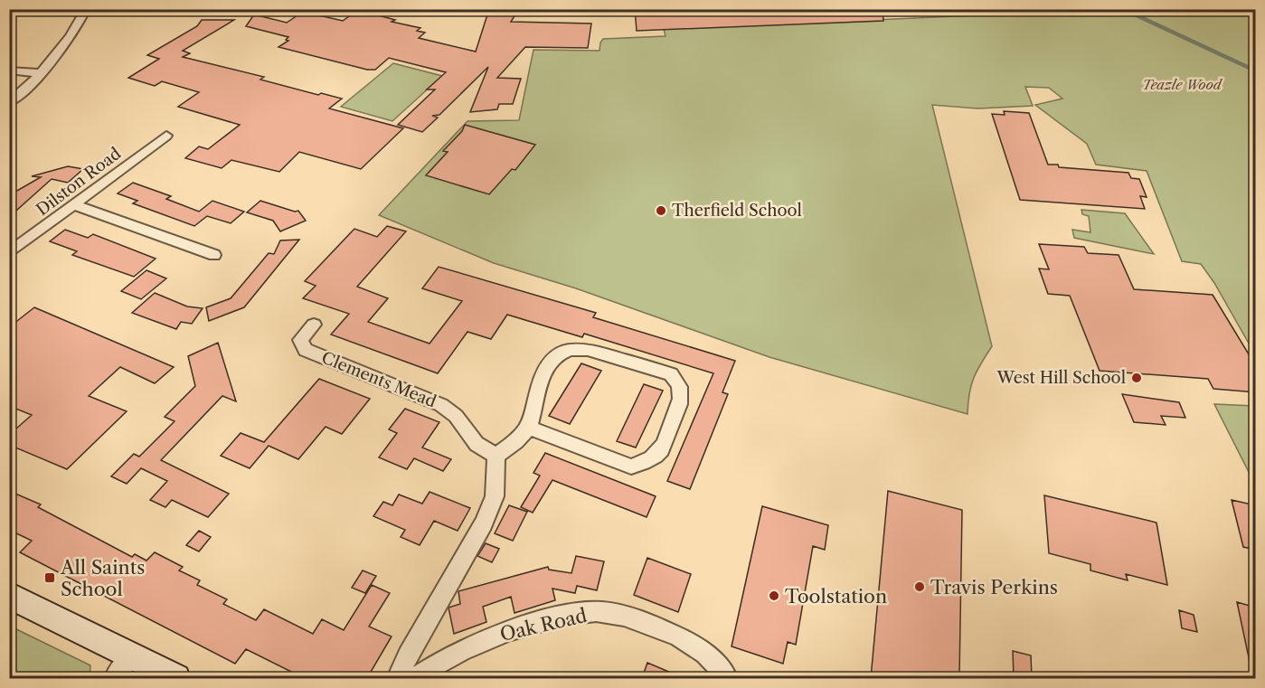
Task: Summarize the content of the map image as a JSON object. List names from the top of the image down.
{
  "streets": {
    "street": ["Dilston Road", "Clements Mead", "Oak Road"]
  },
  "parks": ["Teazle Wood"],
  "places": {
    "other": [
      "Therfield School",
      "West Hill School",
      "Travis Perkins",
      "Toolstation"
    ],
    "transit": ["All Saints School"]
  }
}
